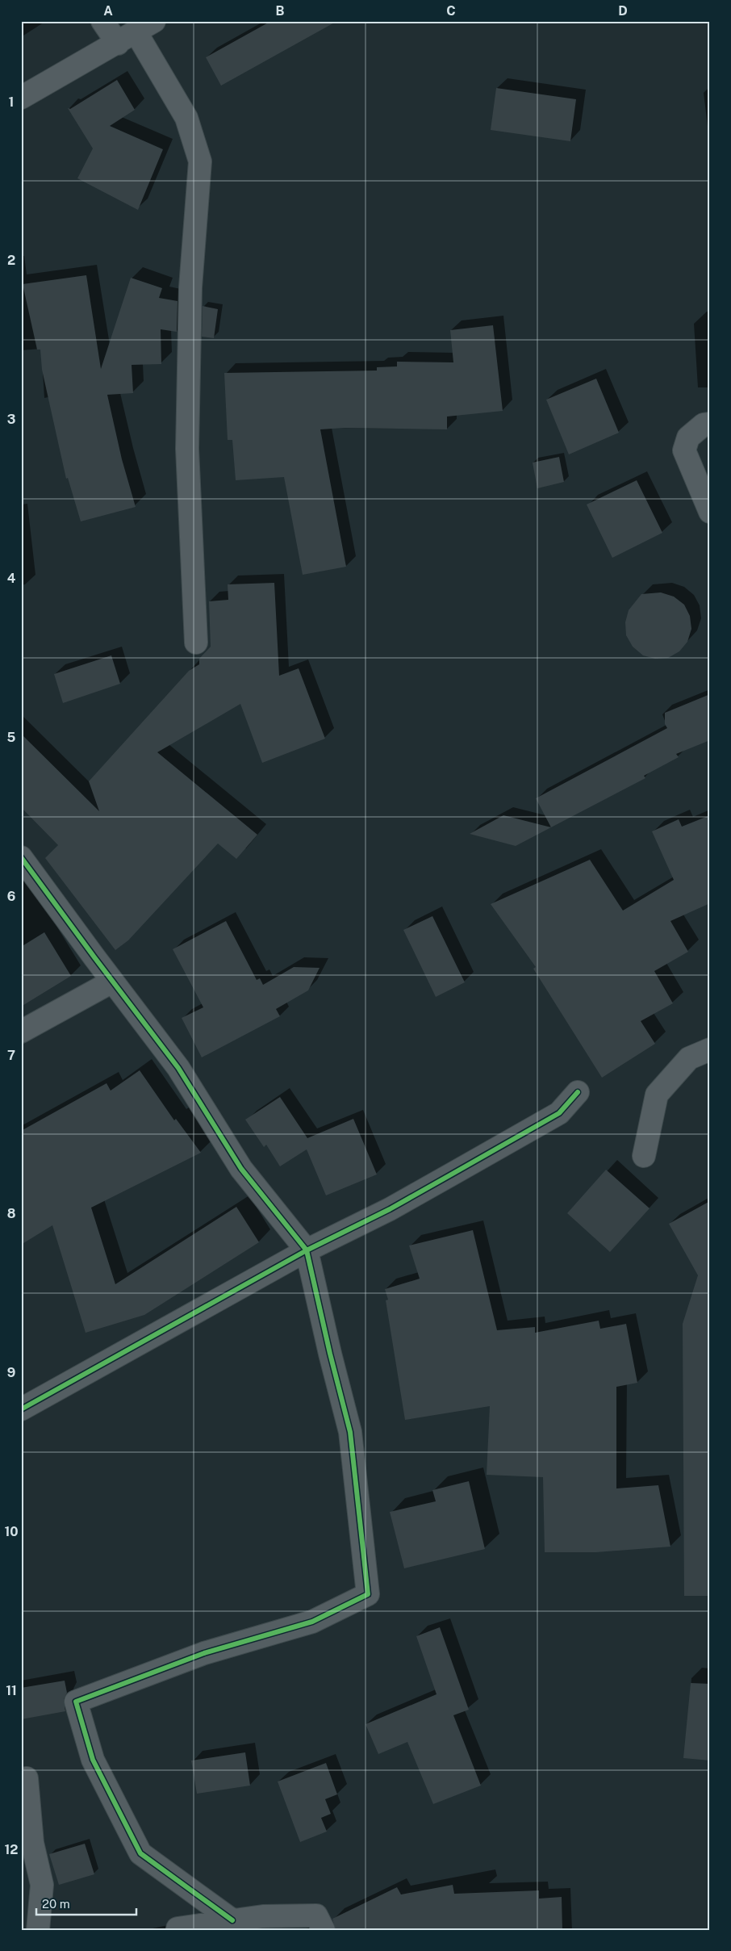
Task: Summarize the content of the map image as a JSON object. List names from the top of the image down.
{
  "scale_bar": "20 m",
  "grid": {
    "columns": [
      "A",
      "B",
      "C",
      "D"
    ],
    "rows": [
      "1",
      "2",
      "3",
      "4",
      "5",
      "6",
      "7",
      "8",
      "9",
      "10",
      "11",
      "12"
    ]
  }
}
